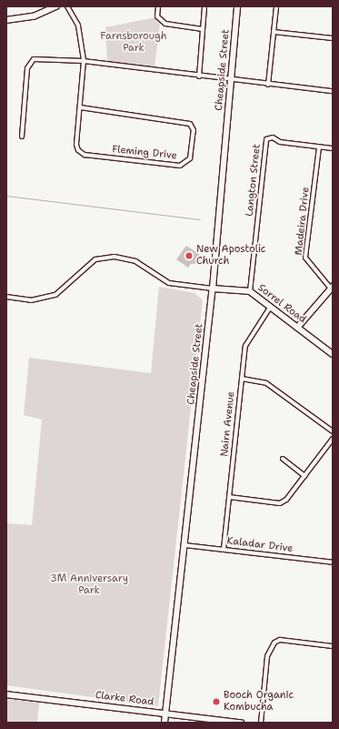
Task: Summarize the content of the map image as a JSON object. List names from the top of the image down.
{
  "streets": {
    "street": [
      "Cheapside Street",
      "Fleming Drive",
      "Langton Street",
      "Madeira Drive",
      "Sorrel Road",
      "Nairn Avenue",
      "Kaladar Drive",
      "Clarke Road"
    ]
  },
  "crossings": [
    ["Cheapside Street", "Sorrel Road"],
    ["Cheapside Street", "Kaladar Drive"],
    ["Cheapside Street", "Clarke Road"],
    ["Langton Street", "Madeira Drive"],
    ["Langton Street", "Sorrel Road"],
    ["Sorrel Road", "Nairn Avenue"],
    ["Nairn Avenue", "Kaladar Drive"]
  ],
  "parks": ["Farnsborough Park", "3M Anniversary Park"],
  "places": ["New Apostolic Church", "Booch Organic Kombucha"]
}
